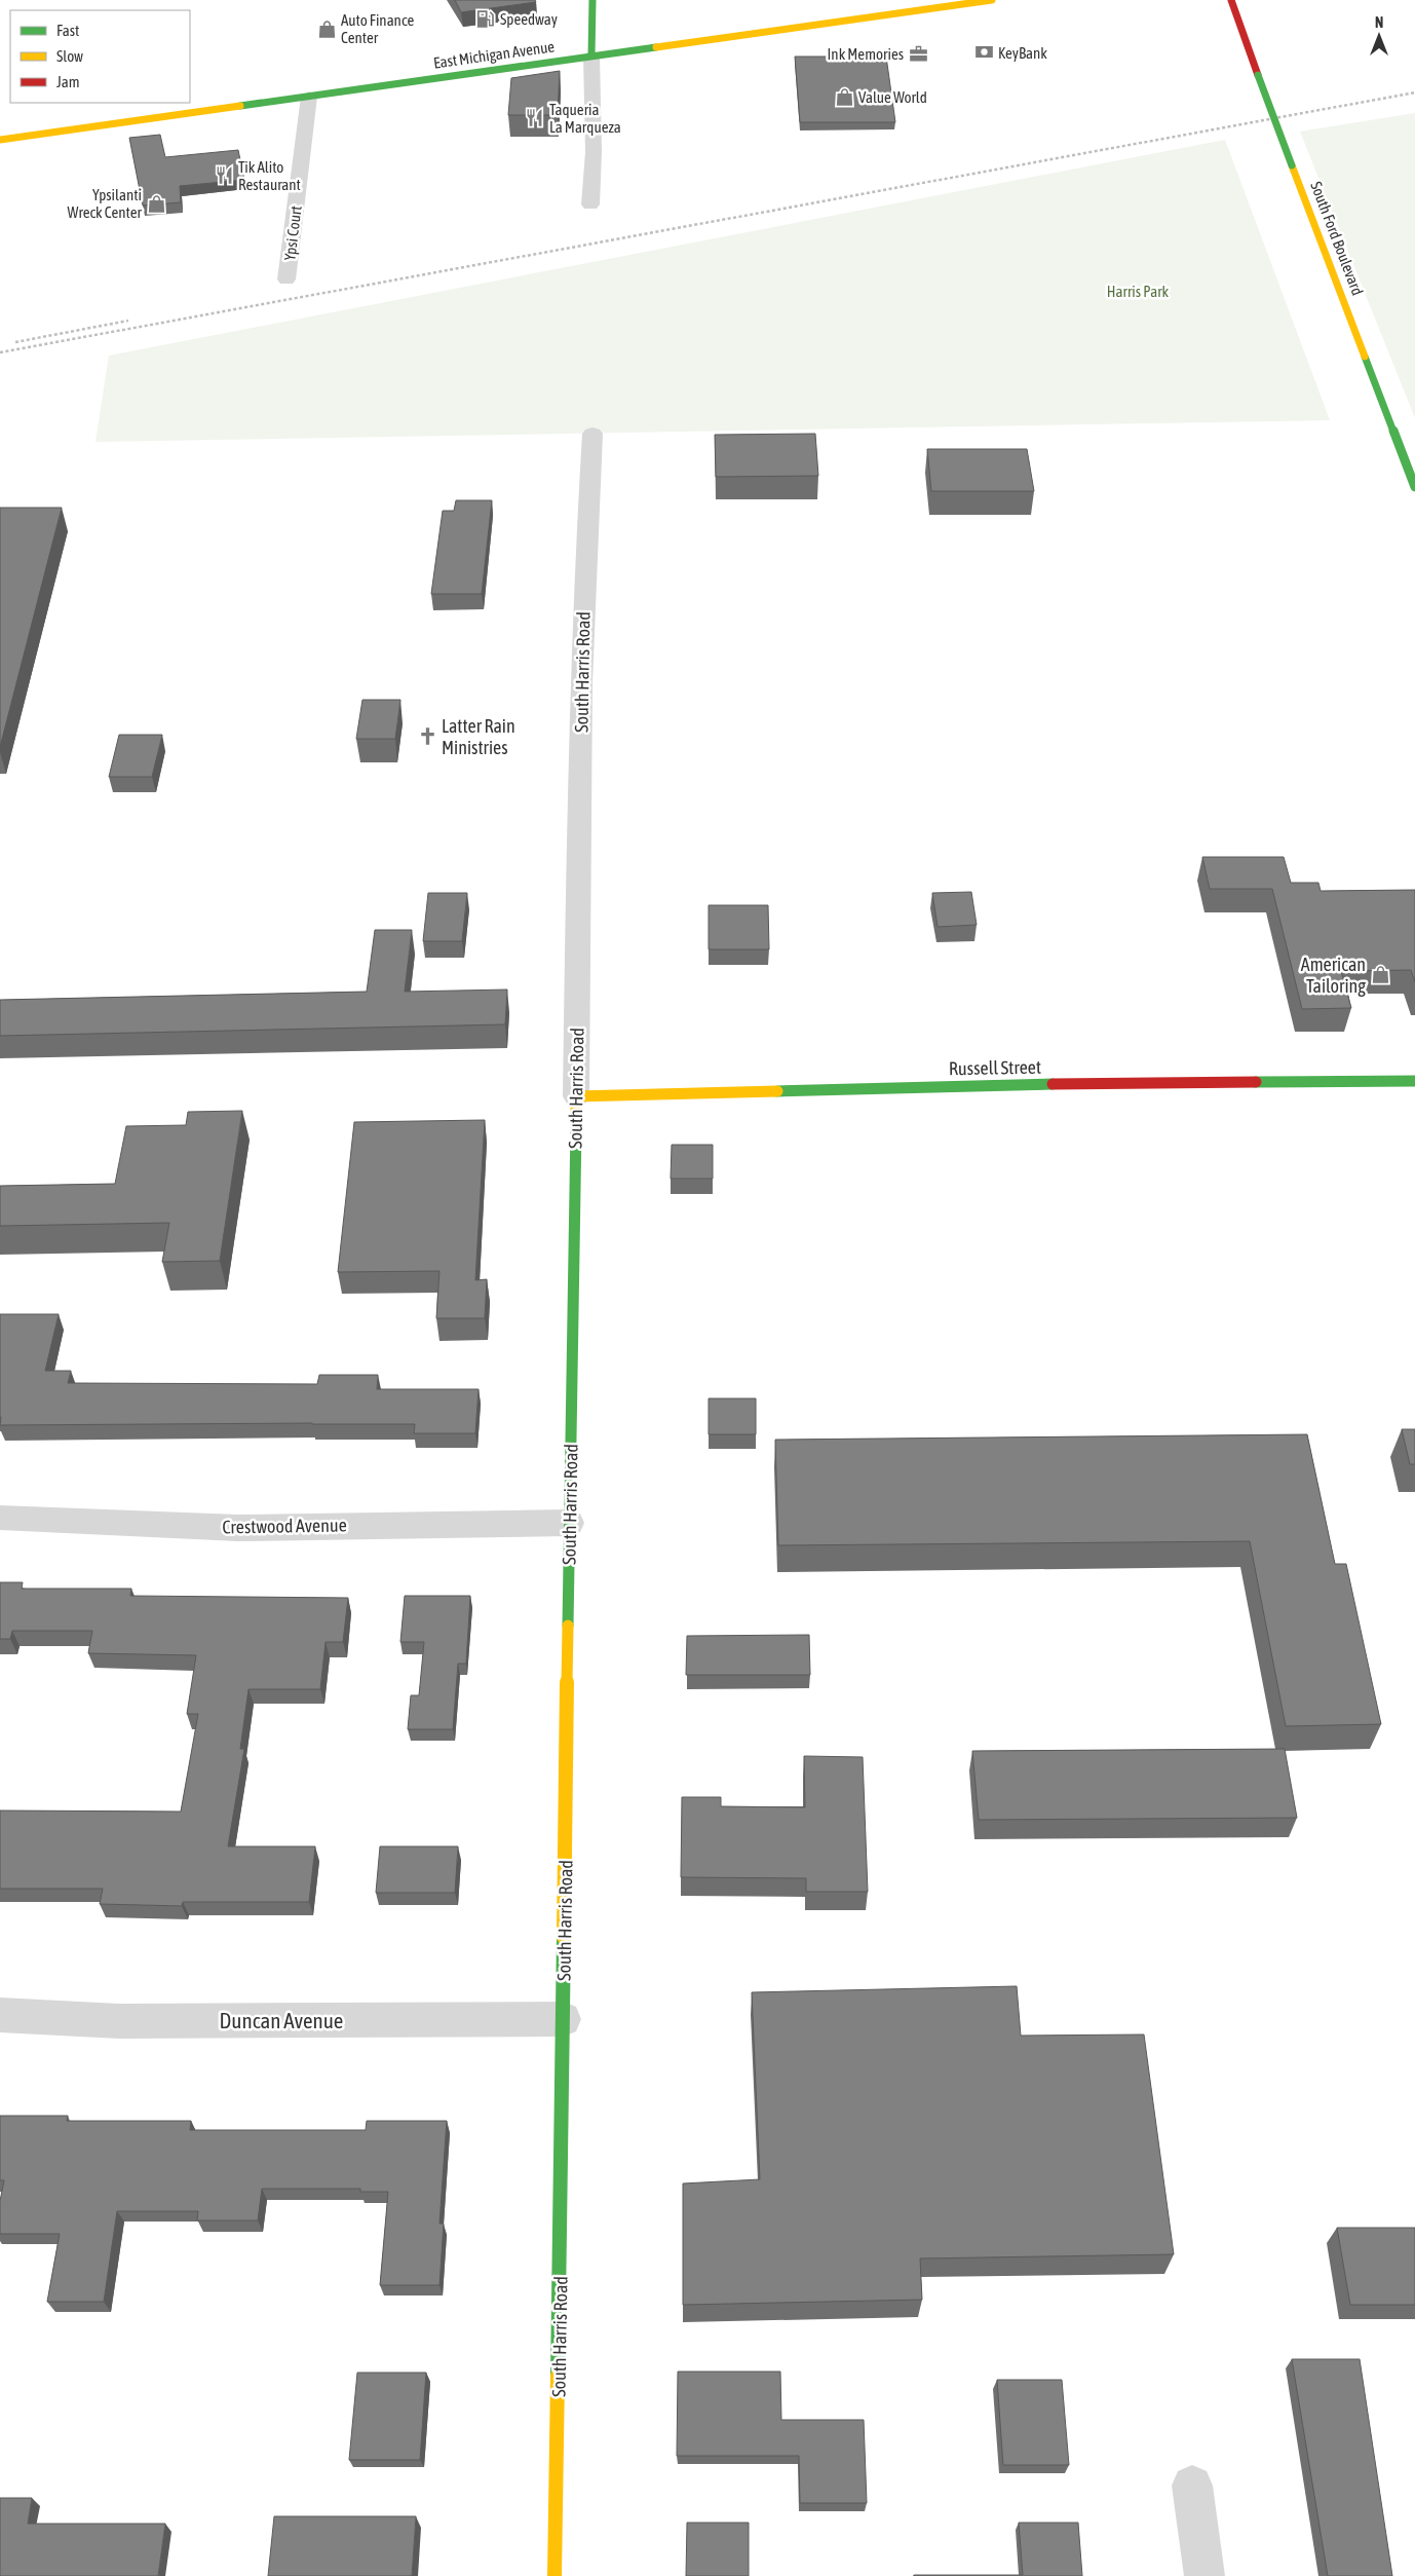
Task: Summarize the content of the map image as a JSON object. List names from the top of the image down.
{
  "streets": {
    "main road": [
      "East Michigan Avenue",
      "South Ford Boulevard",
      "South Harris Road",
      "Russell Street"
    ],
    "street": ["Ypsi Court", "Crestwood Avenue", "Duncan Avenue"]
  },
  "crossings": [
    ["East Michigan Avenue", "Ypsi Court"],
    ["South Harris Road", "Russell Street"],
    ["South Harris Road", "Crestwood Avenue"],
    ["South Harris Road", "Duncan Avenue"]
  ],
  "parks": ["Harris Park"],
  "places": {
    "fuel station": ["Speedway"],
    "shop": [
      "Auto Finance Center",
      "Value World",
      "Ypsilanti Wreck Center",
      "American Tailoring"
    ],
    "bank": ["KeyBank"],
    "office": ["Ink Memories"],
    "restaurant": ["Taqueria La Marqueza", "Tik Alito Restaurant"],
    "church": ["Latter Rain Ministries"]
  },
  "legend": ["Fast", "Slow", "Jam"],
  "north": "top"
}
